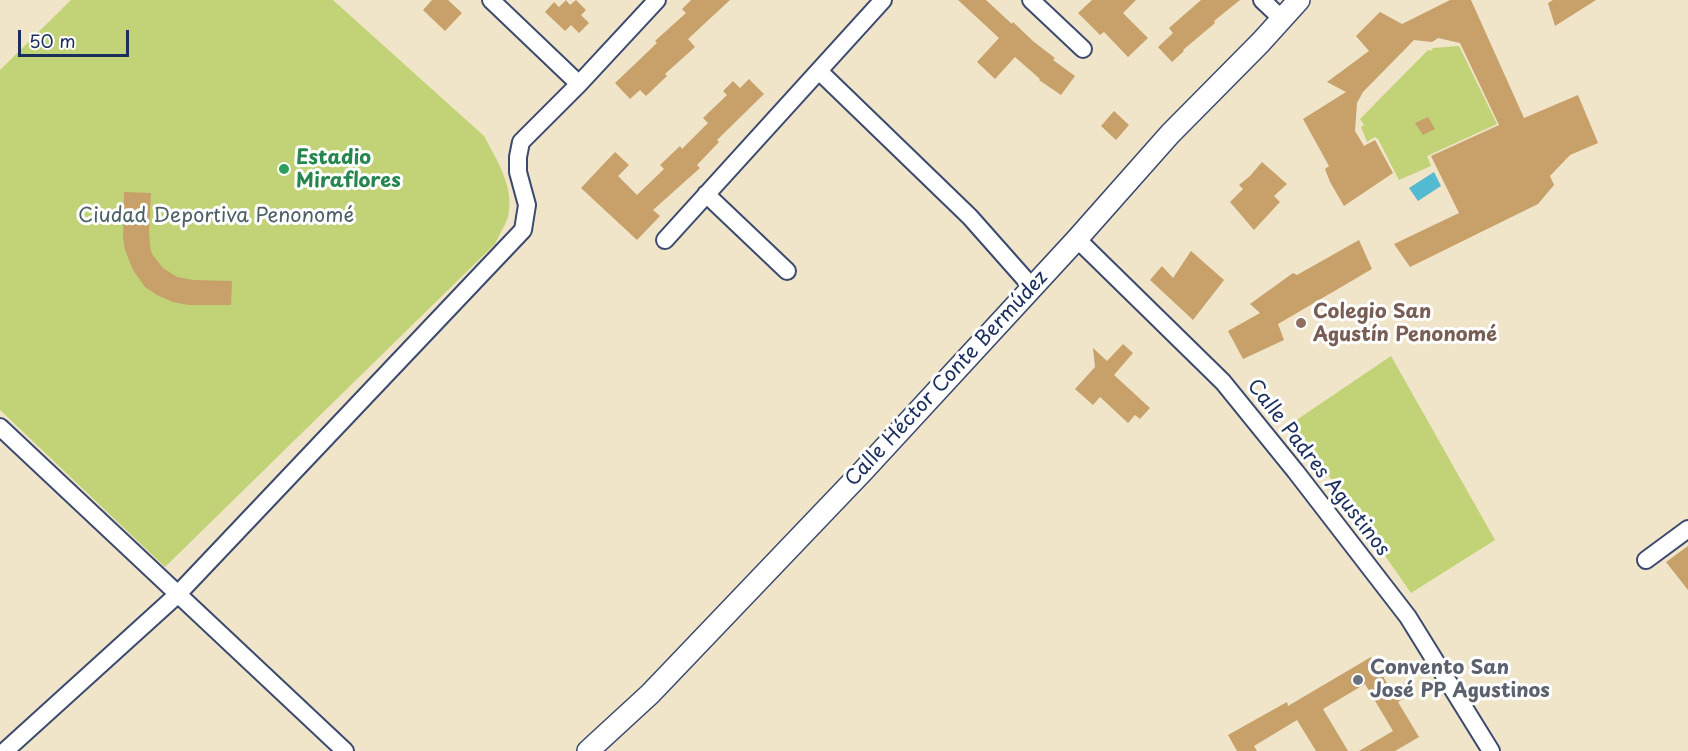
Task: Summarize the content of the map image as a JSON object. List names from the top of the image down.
{
  "streets": {
    "street": ["Calle Héctor Conte Bermúdez", "Calle Padres Agustinos"]
  },
  "crossings": [
    ["Calle Héctor Conte Bermúdez", "Calle Padres Agustinos"]
  ],
  "parks": ["Ciudad Deportiva Penonomé"],
  "places": ["Estadio Miraflores", "Colegio San Agustín Penonomé", "Convento San José PP Agustinos"],
  "scale_bar": "50 m"
}
